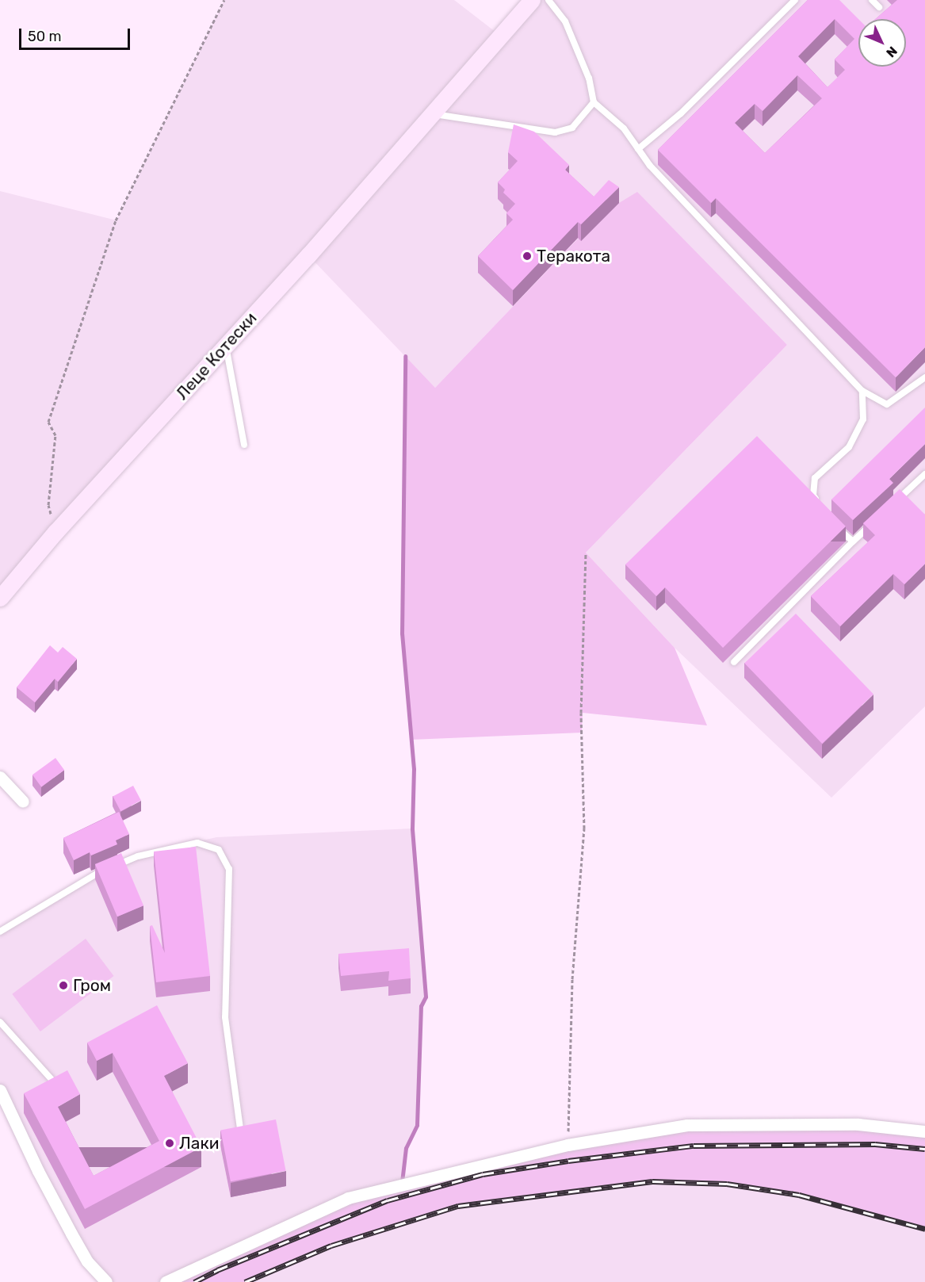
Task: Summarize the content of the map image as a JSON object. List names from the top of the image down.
{
  "streets": {
    "main road": ["Леце Котески"]
  },
  "places": ["Теракота", "Гром", "Лаки"],
  "scale_bar": "50 m",
  "north": "bottom right"
}
